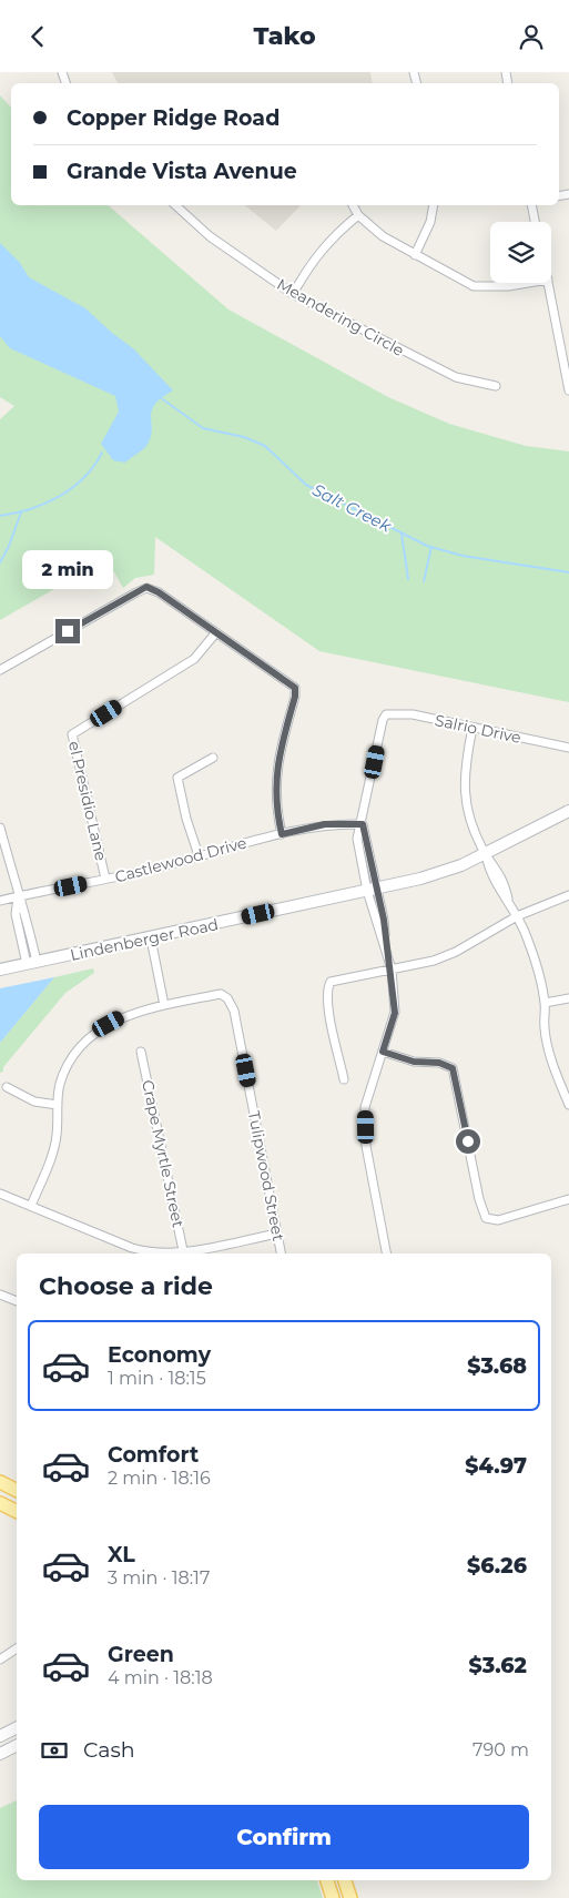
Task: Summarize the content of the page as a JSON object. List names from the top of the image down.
{
  "streets": {
    "street": [
      "Meandering Circle",
      "Salrio Drive",
      "el Presidio Lane",
      "Castlewood Drive",
      "Lindenberger Road",
      "Crape Myrtle Street",
      "Tulipwood Street"
    ]
  },
  "crossings": [
    ["Salrio Drive", "Castlewood Drive"],
    ["el Presidio Lane", "Castlewood Drive"]
  ],
  "water": ["Salt Creek"],
  "page": {
    "header": "Tako",
    "banner": ["Copper Ridge Road", "Grande Vista Avenue"],
    "bubble": "2 min",
    "heading": "Choose a ride",
    "list": [
      {
        "name": "Economy",
        "note": "1 min · 18:15",
        "value": "$3.68"
      },
      {
        "name": "Comfort",
        "note": "2 min · 18:16",
        "value": "$4.97"
      },
      {
        "name": "XL",
        "note": "3 min · 18:17",
        "value": "$6.26"
      },
      {
        "name": "Green",
        "note": "4 min · 18:18",
        "value": "$3.62"
      }
    ],
    "pay": ["Cash", "790 m"],
    "buttons": "Confirm"
  }
}
